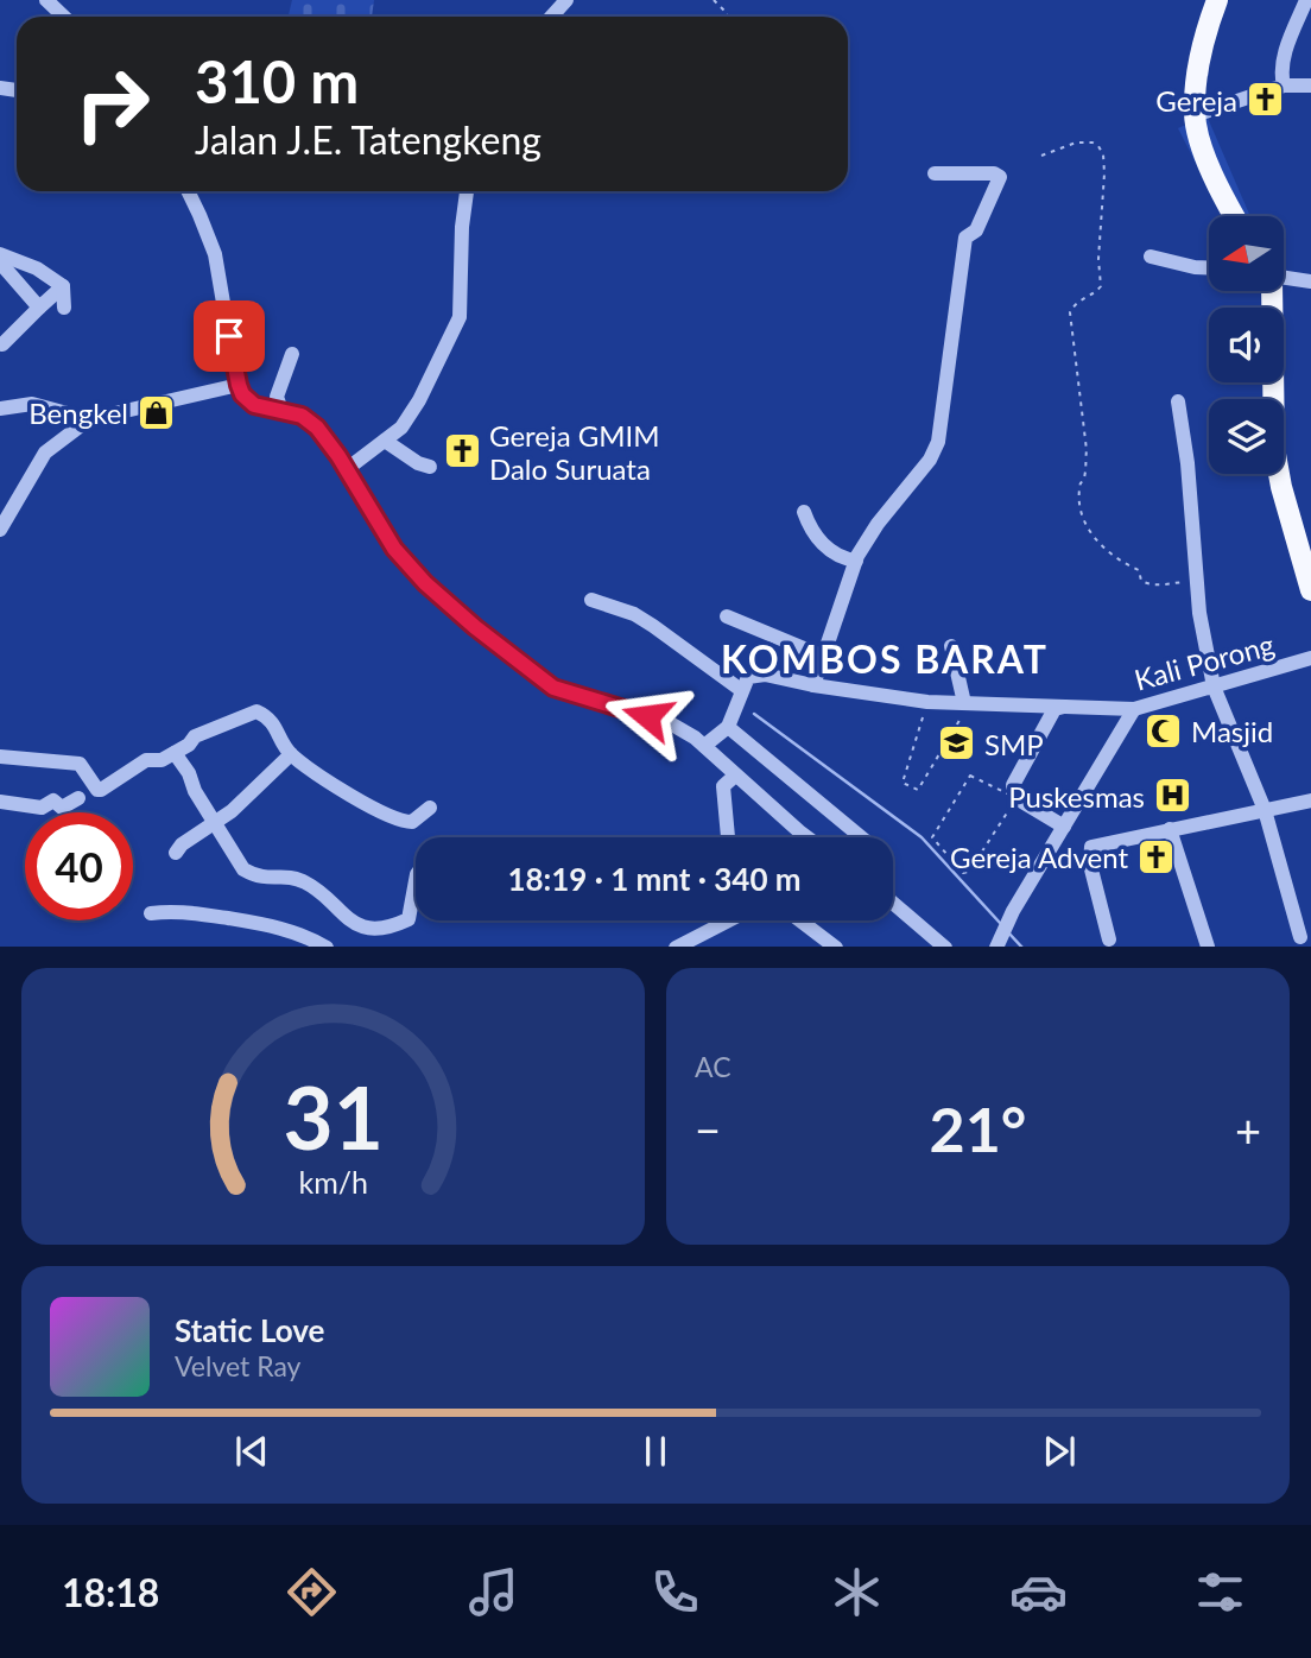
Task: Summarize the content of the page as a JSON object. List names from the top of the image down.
{
  "streets": {
    "street": ["Kali Porong"]
  },
  "districts": ["KOMBOS BARAT"],
  "places": {
    "church": ["Gereja", "Gereja GMIM Dalo Suruata", "Gereja Advent"],
    "shop": ["Bengkel"],
    "mosque": ["Masjid"],
    "school or university": ["SMP"],
    "hospital": ["Puskesmas"]
  },
  "north": "left",
  "page": {
    "turn": ["310 m", "Jalan J.E. Tatengkeng"],
    "limit": "40",
    "trip": "18:19 · 1 mnt · 340 m",
    "tile": "AC",
    "heat": ["−", "21°", "+"],
    "song": ["Static Love", "Velvet Ray"],
    "tabs": "18:18",
    "gauge": ["31", "km/h"]
  }
}
